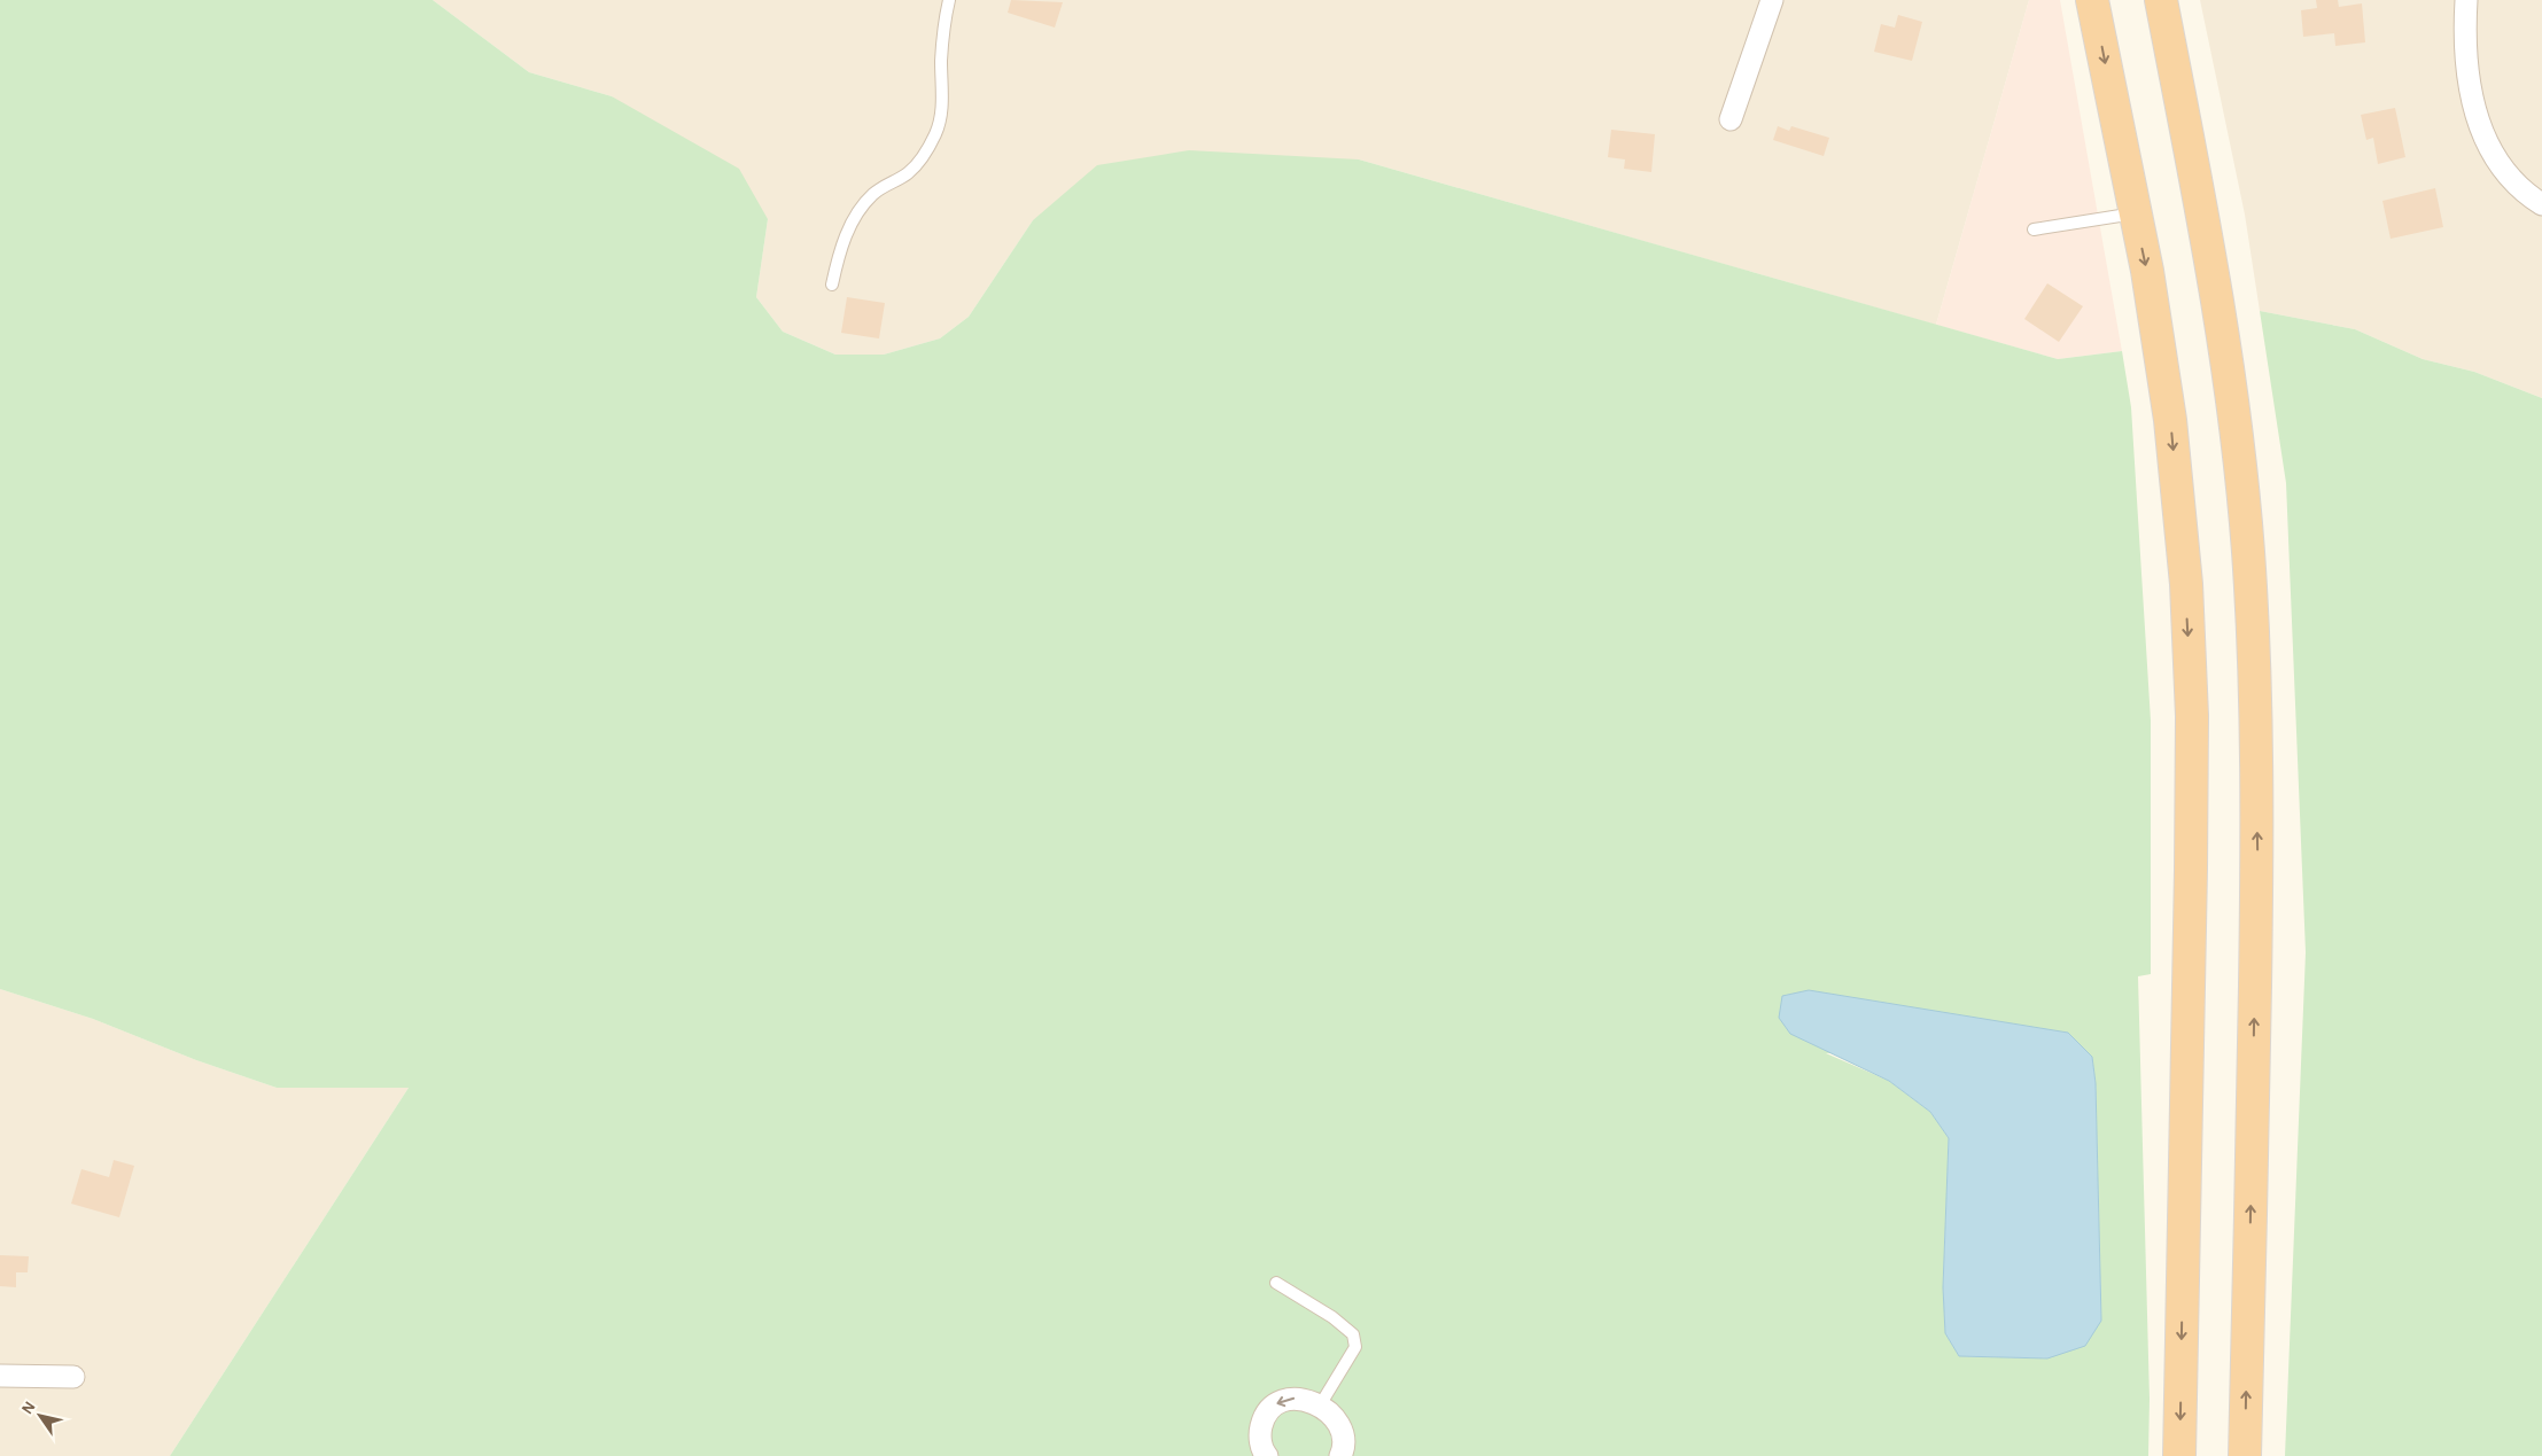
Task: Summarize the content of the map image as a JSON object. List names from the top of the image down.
{
  "north": "top left"
}
